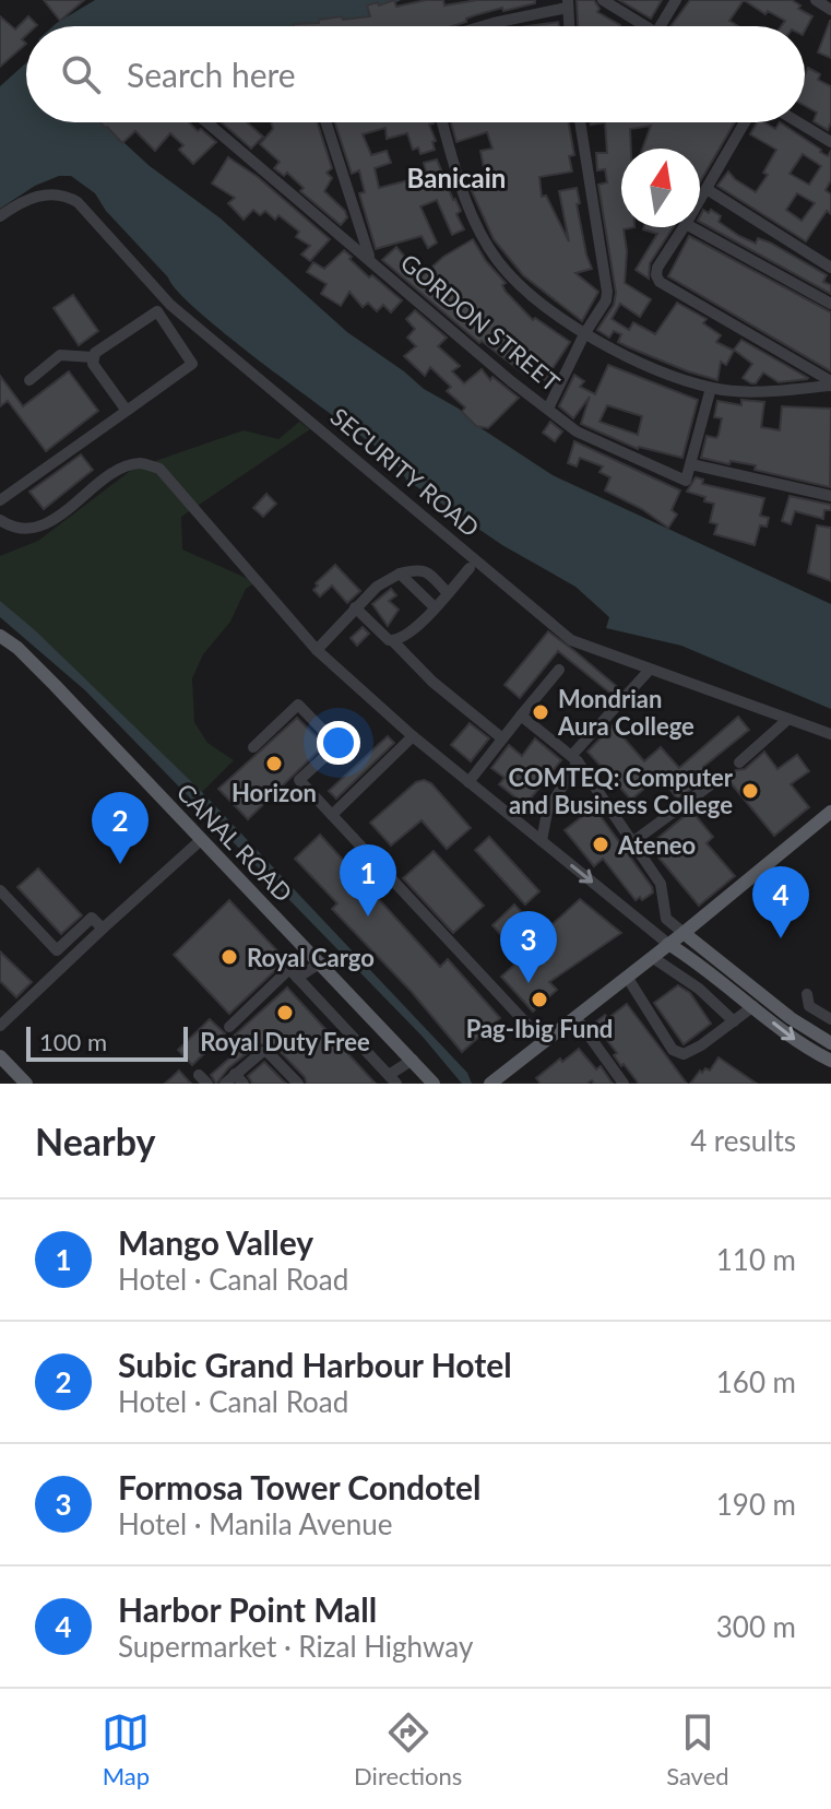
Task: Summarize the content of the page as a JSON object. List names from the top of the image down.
{
  "streets": {
    "main road": ["CANAL ROAD"],
    "street": ["GORDON STREET", "SECURITY ROAD"]
  },
  "districts": ["Banicain"],
  "places": [
    "Mondrian Aura College",
    "Horizon",
    "COMTEQ: Computer and Business College",
    "Ateneo",
    "Royal Cargo",
    "Pag-Ibig Fund",
    "Royal Duty Free"
  ],
  "scale_bar": "100 m",
  "north": "top",
  "page": {
    "search": "Search here",
    "pins": [
      "2",
      "1",
      "4",
      "3"
    ],
    "scale": "100 m",
    "heading": ["Nearby", "4 results"],
    "list": [
      {
        "mark": "1",
        "name": "Mango Valley",
        "note": "Hotel · Canal Road",
        "value": "110 m"
      },
      {
        "mark": "2",
        "name": "Subic Grand Harbour Hotel",
        "note": "Hotel · Canal Road",
        "value": "160 m"
      },
      {
        "mark": "3",
        "name": "Formosa Tower Condotel",
        "note": "Hotel · Manila Avenue",
        "value": "190 m"
      },
      {
        "mark": "4",
        "name": "Harbor Point Mall",
        "note": "Supermarket · Rizal Highway",
        "value": "300 m"
      }
    ],
    "nav": ["Map", "Directions", "Saved"]
  }
}
